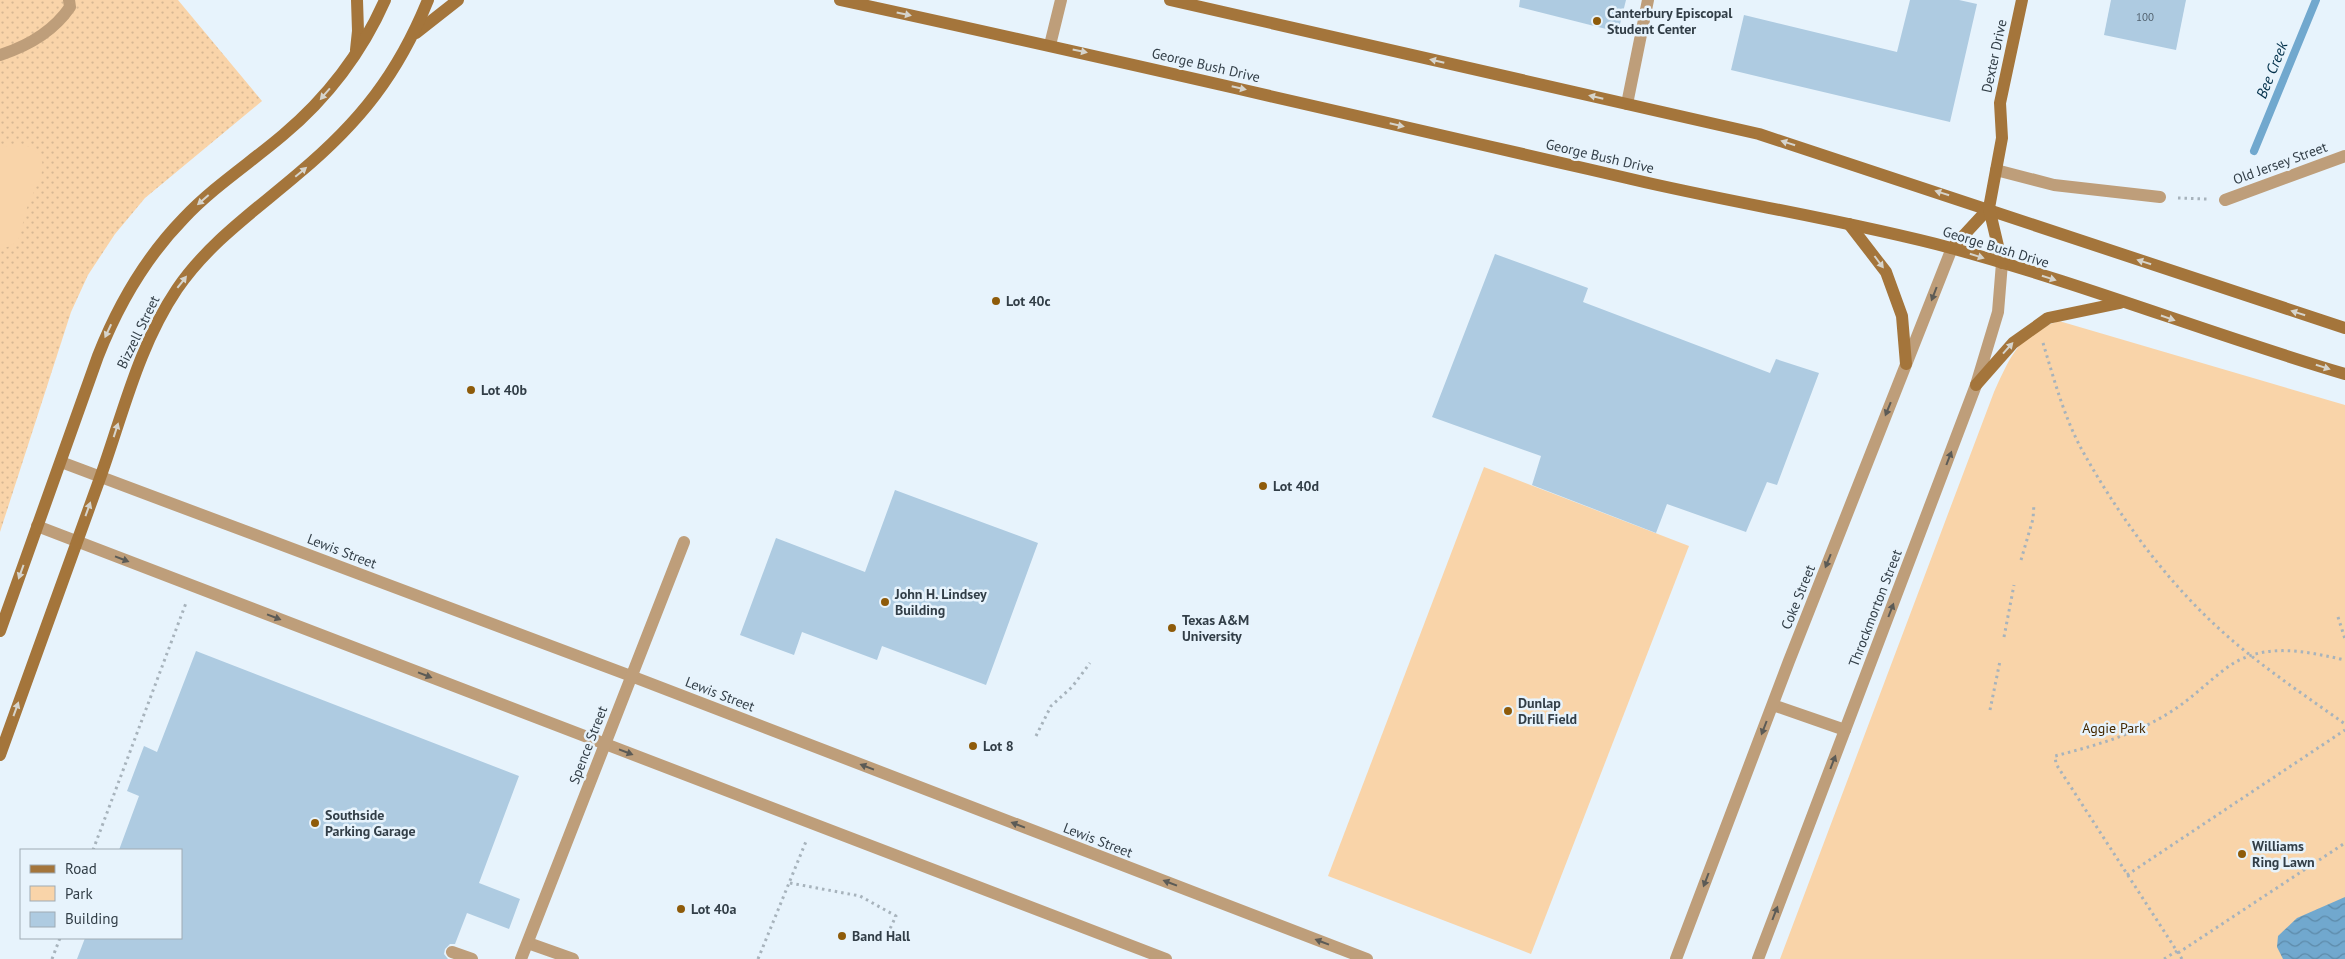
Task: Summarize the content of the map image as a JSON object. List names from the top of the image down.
{
  "streets": {
    "main road": ["Dexter Drive", "George Bush Drive", "Bizzell Street"],
    "street": [
      "Old Jersey Street",
      "Lewis Street",
      "Coke Street",
      "Throckmorton Street",
      "Spence Street"
    ]
  },
  "crossings": [
    ["George Bush Drive", "Coke Street"],
    ["George Bush Drive", "Throckmorton Street"],
    ["Bizzell Street", "Lewis Street"],
    ["Lewis Street", "Spence Street"]
  ],
  "one_way": ["Coke Street", "Throckmorton Street"],
  "water": ["Bee Creek"],
  "parks": ["Aggie Park"],
  "places": [
    "Canterbury Episcopal Student Center",
    "Lot 40c",
    "Lot 40b",
    "Lot 40d",
    "John H. Lindsey Building",
    "Texas A&M University",
    "Dunlap Drill Field",
    "Lot 8",
    "Southside Parking Garage",
    "Williams Ring Lawn",
    "Lot 40a",
    "Band Hall"
  ],
  "house_numbers": ["100"],
  "legend": ["Road", "Park", "Building"]
}
